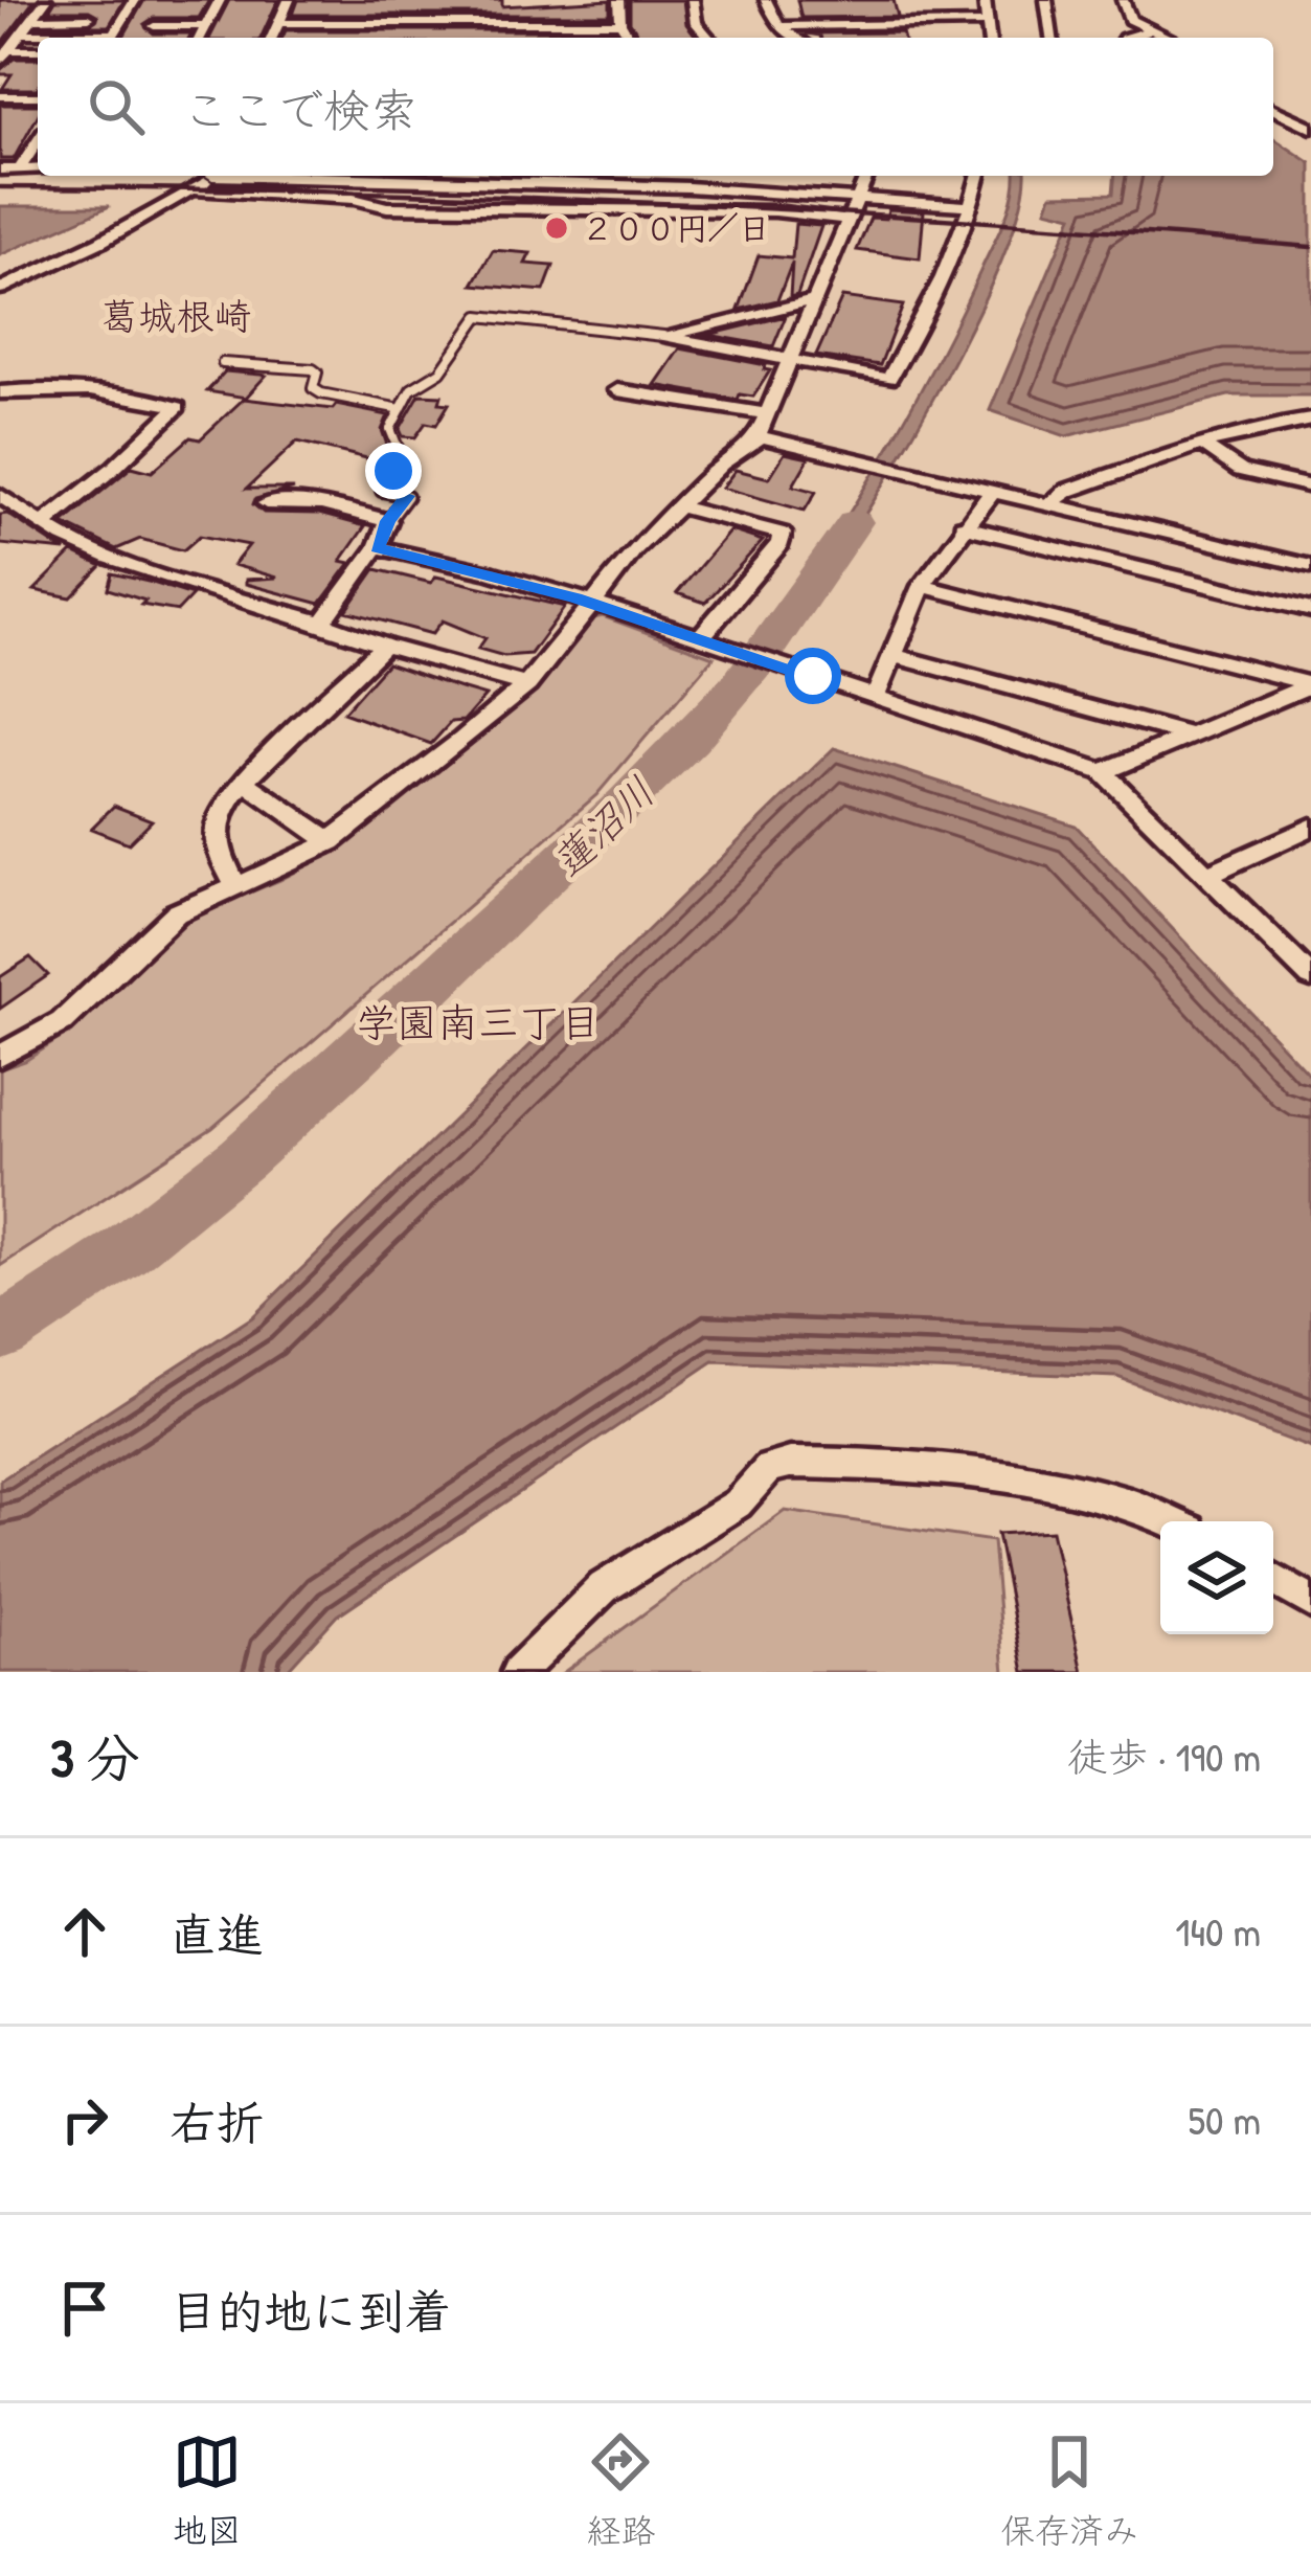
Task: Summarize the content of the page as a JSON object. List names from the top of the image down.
{
  "districts": ["葛城根崎", "学園南三丁目"],
  "water": ["蓮沼川"],
  "places": ["２００円／日"],
  "page": {
    "search": "ここで検索",
    "heading": ["3 分", "徒歩 · 190 m"],
    "list": [
      ["直進", "140 m"],
      ["右折", "50 m"],
      "目的地に到着"
    ],
    "nav": ["地図", "経路", "保存済み"]
  }
}
